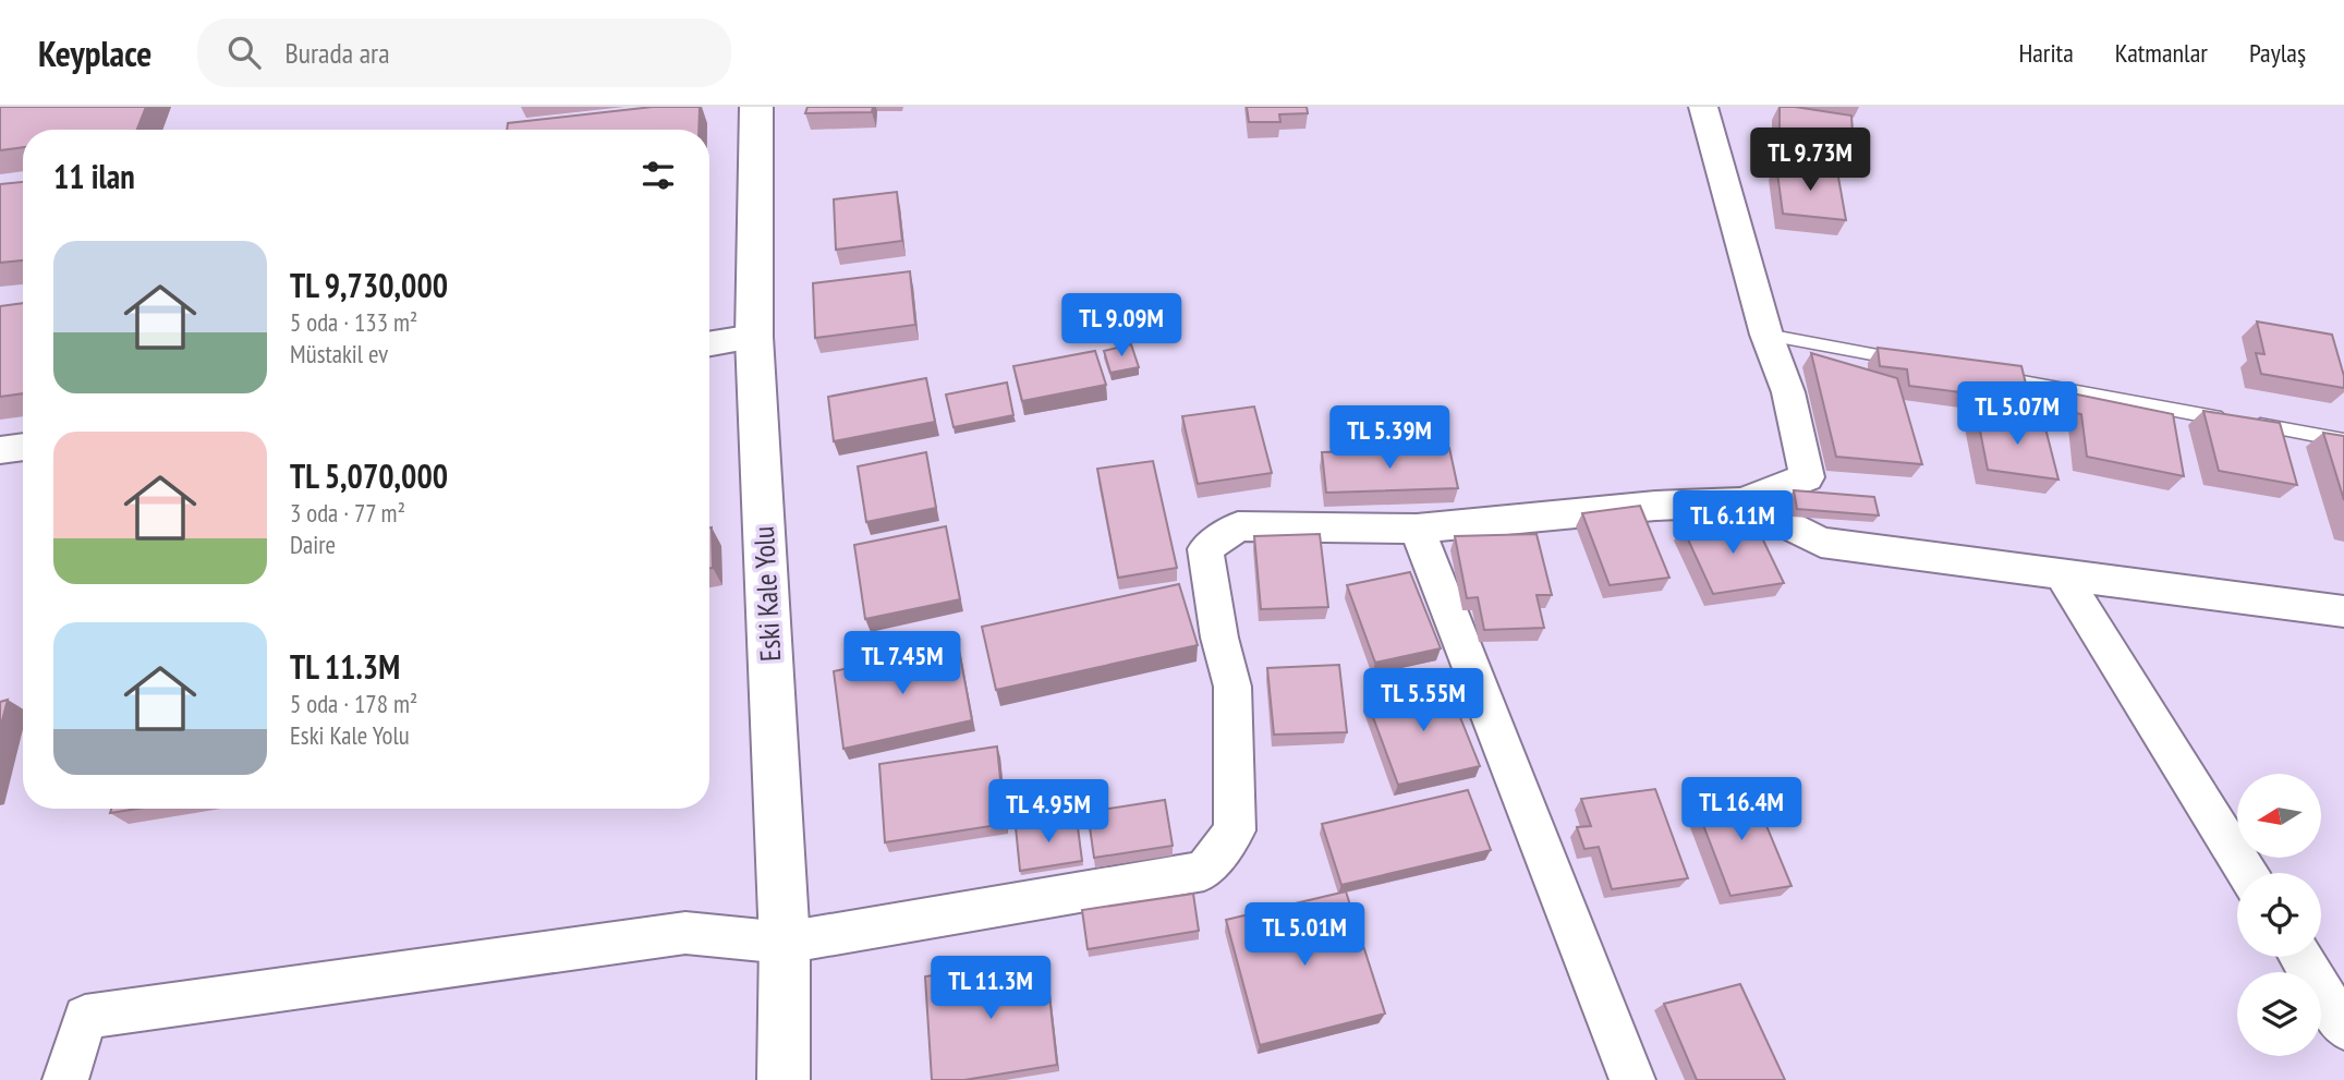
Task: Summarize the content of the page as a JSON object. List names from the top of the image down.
{
  "streets": {
    "street": ["Eski Kale Yolu"]
  },
  "north": "left",
  "page": {
    "header": "Keyplace",
    "search": "Burada ara",
    "nav": ["Harita", "Katmanlar", "Paylaş"],
    "price": [
      "TL 9.73M",
      "TL 9.09M",
      "TL 5.07M",
      "TL 5.39M",
      "TL 6.11M",
      "TL 7.45M",
      "TL 5.55M",
      "TL 16.4M",
      "TL 4.95M",
      "TL 5.01M",
      "TL 11.3M"
    ],
    "heading": "11 ilan",
    "list": [
      {
        "name": "TL 9,730,000",
        "note": "5 oda · 133 m² · Müstakil ev"
      },
      {
        "name": "TL 5,070,000",
        "note": "3 oda · 77 m² · Daire"
      },
      {
        "name": "TL 11.3M",
        "note": "5 oda · 178 m² · Eski Kale Yolu"
      }
    ]
  }
}
